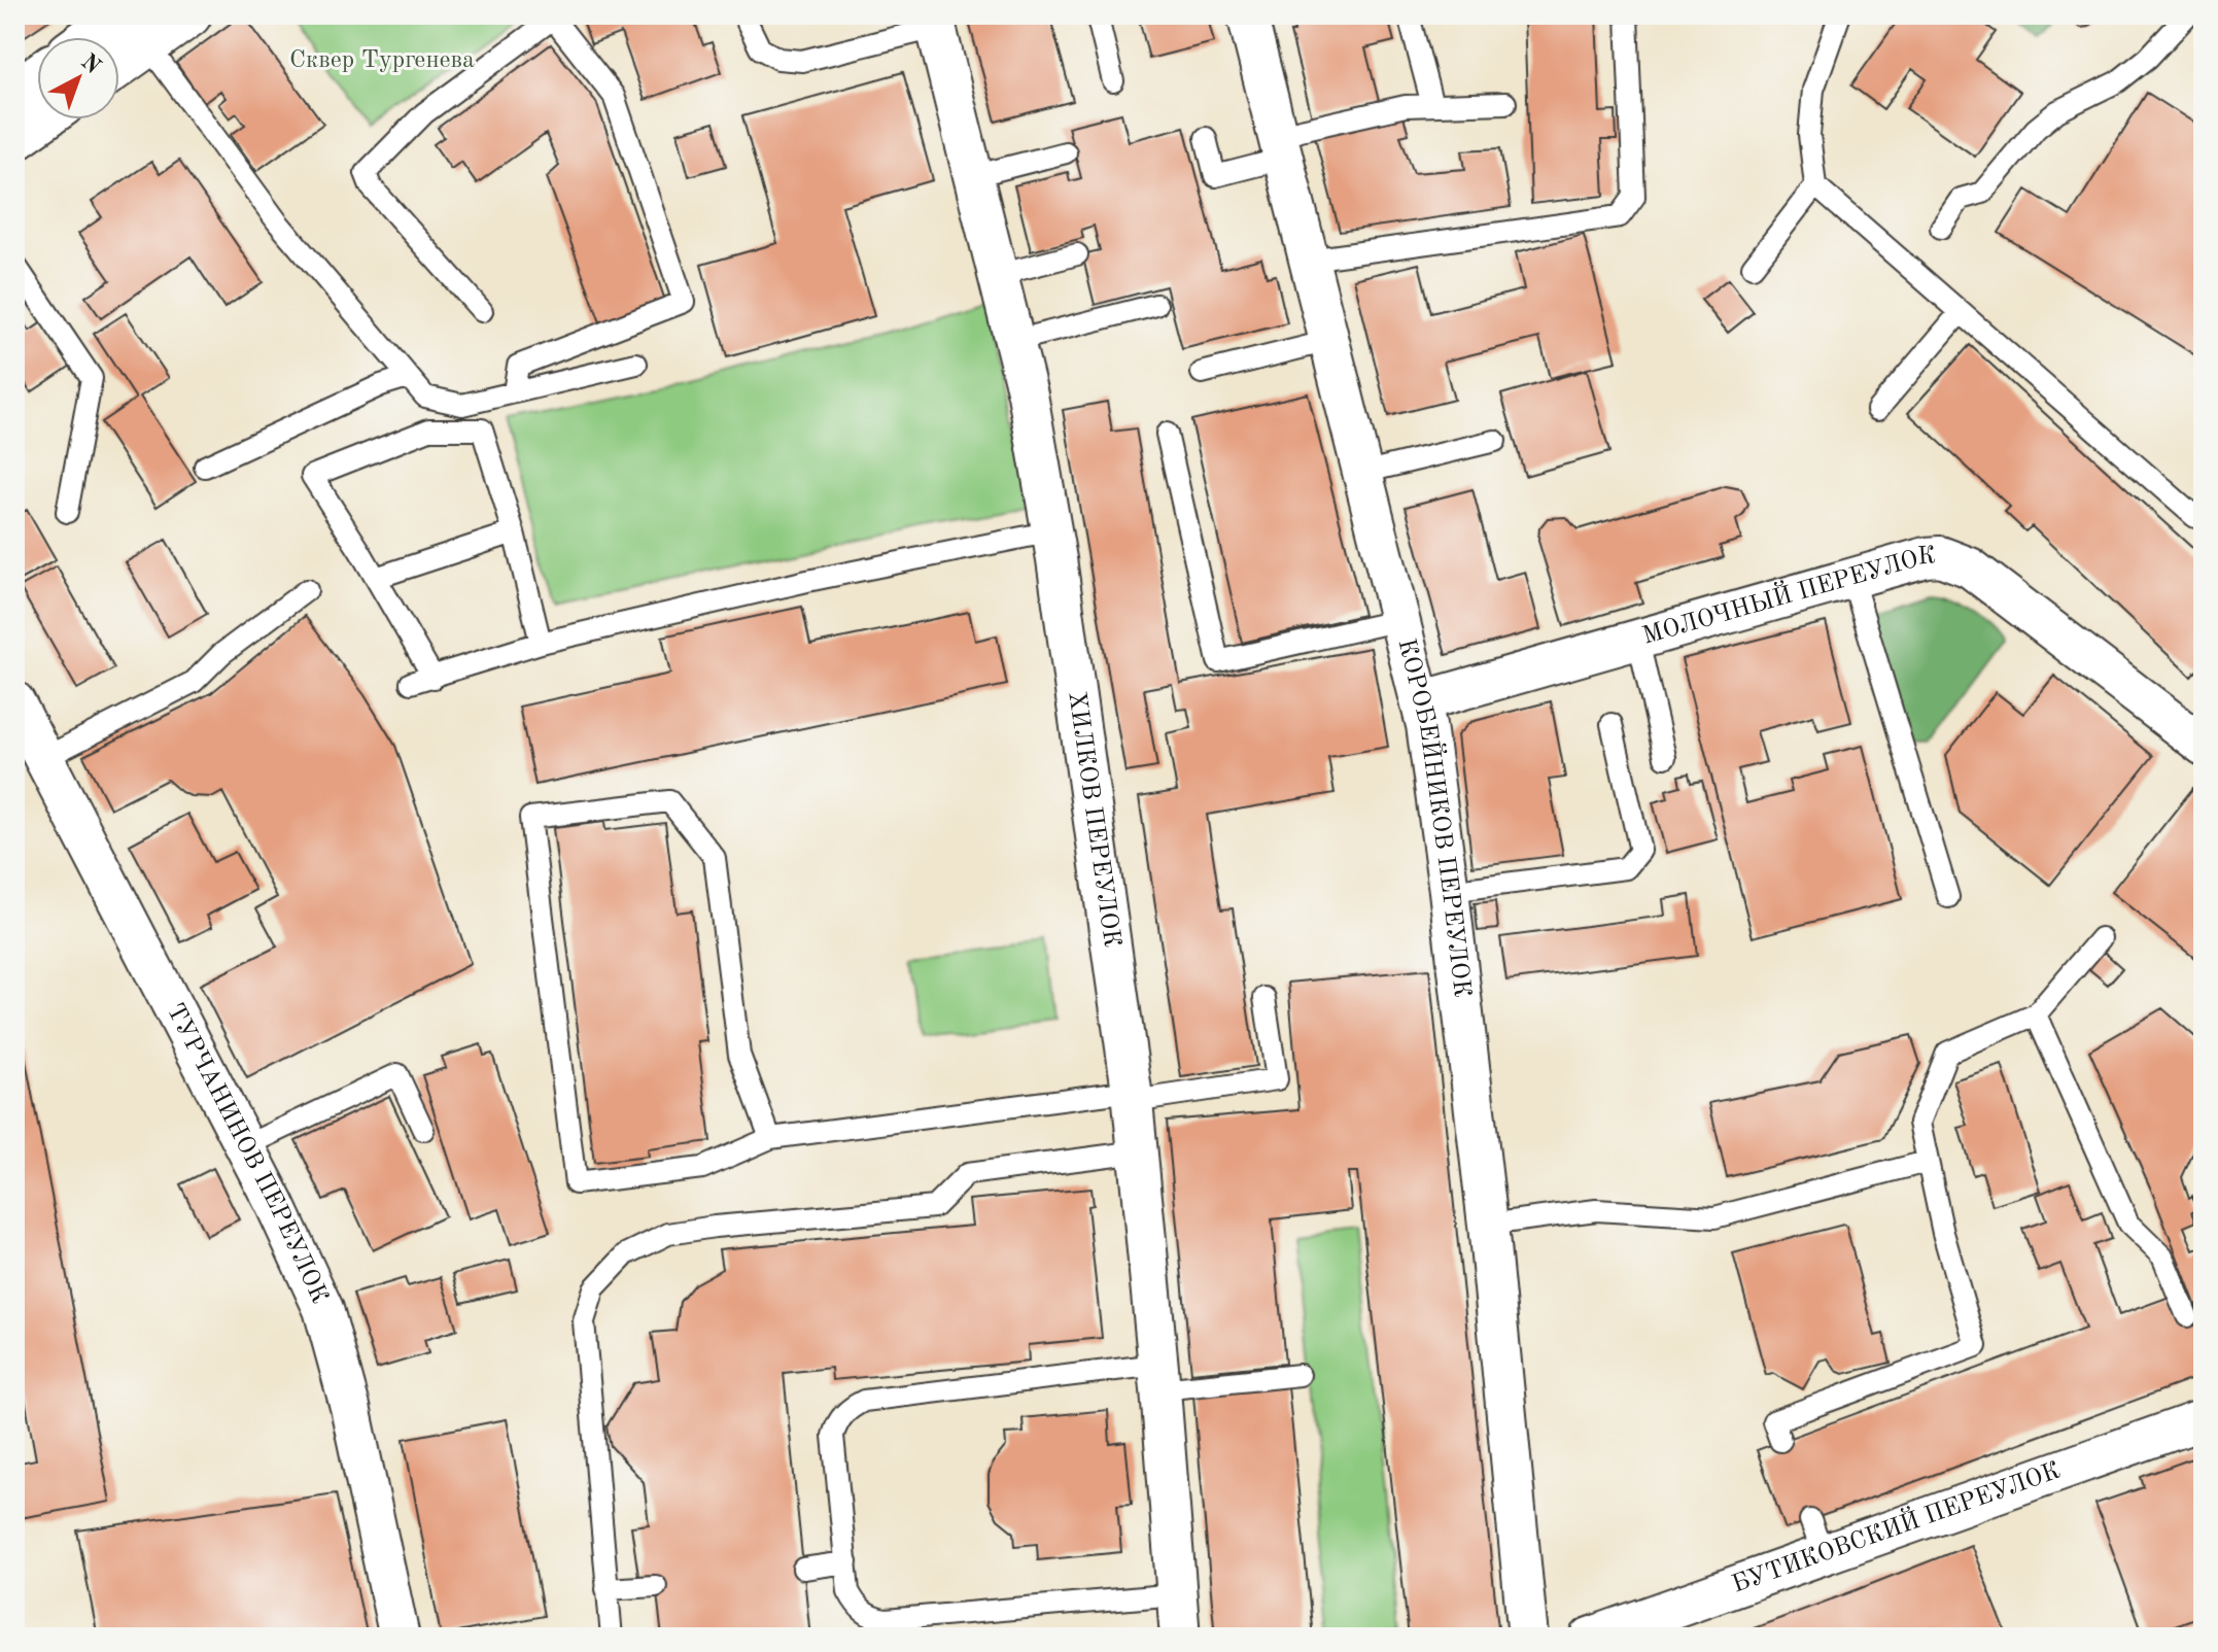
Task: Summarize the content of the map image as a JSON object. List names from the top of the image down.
{
  "streets": {
    "street": [
      "МОЛОЧНЫЙ ПЕРЕУЛОК",
      "КОРОБЕЙНИКОВ ПЕРЕУЛОК",
      "ХИЛКОВ ПЕРЕУЛОК",
      "ТУРЧАНИНОВ ПЕРЕУЛОК",
      "БУТИКОВСКИЙ ПЕРЕУЛОК"
    ]
  },
  "crossings": [
    ["МОЛОЧНЫЙ ПЕРЕУЛОК", "КОРОБЕЙНИКОВ ПЕРЕУЛОК"]
  ],
  "parks": ["Сквер Тургенева"],
  "north": "top right"
}
